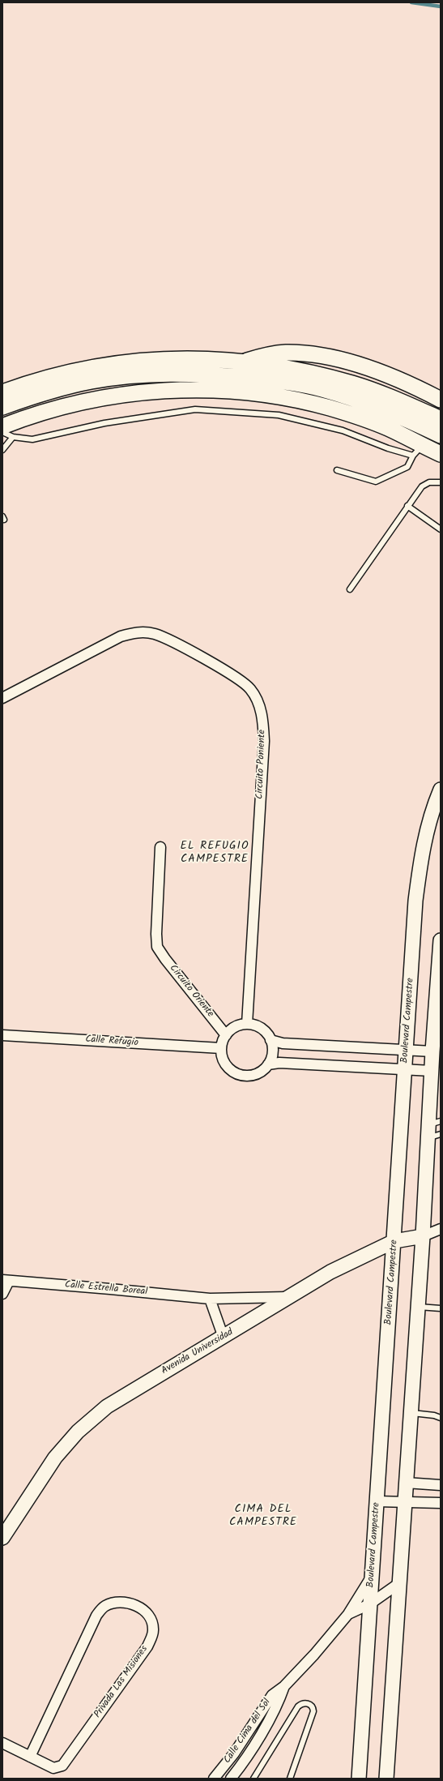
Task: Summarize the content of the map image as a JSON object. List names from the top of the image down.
{
  "streets": {
    "street": [
      "Circuito Poniente",
      "Circuito Oriente",
      "Boulevard Campestre",
      "Calle Refugio",
      "Calle Estrella Boreal",
      "Avenida Universidad",
      "Privada Las Misiones",
      "Calle Cima del Sol"
    ]
  },
  "crossings": [
    ["Circuito Poniente", "Circuito Oriente"],
    ["Circuito Poniente", "Calle Refugio"],
    ["Circuito Oriente", "Calle Refugio"],
    ["Boulevard Campestre", "Avenida Universidad"],
    ["Boulevard Campestre", "Calle Cima del Sol"],
    ["Calle Estrella Boreal", "Avenida Universidad"]
  ],
  "districts": ["EL REFUGIO CAMPESTRE", "CIMA DEL CAMPESTRE"]
}
